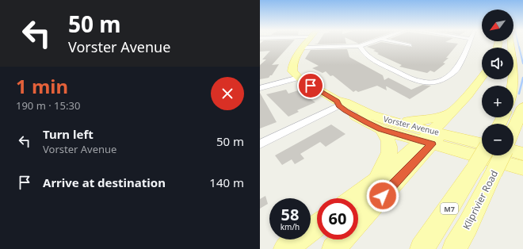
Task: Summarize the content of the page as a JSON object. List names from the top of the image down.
{
  "streets": {
    "main road": ["Vorster Avenue", "Kliprivier Road", "M7"]
  },
  "crossings": [
    ["Vorster Avenue", "Kliprivier Road"]
  ],
  "north": "bottom left",
  "page": {
    "turn": ["50 m", "Vorster Avenue"],
    "map_buttons": ["+", "−"],
    "heading": ["1 min", "190 m · 15:30"],
    "list": [
      {
        "name": "Turn left",
        "note": "Vorster Avenue",
        "value": "50 m"
      },
      {
        "name": "Arrive at destination",
        "value": "140 m"
      }
    ],
    "speed": "58 km/h",
    "limit": "60"
  }
}
